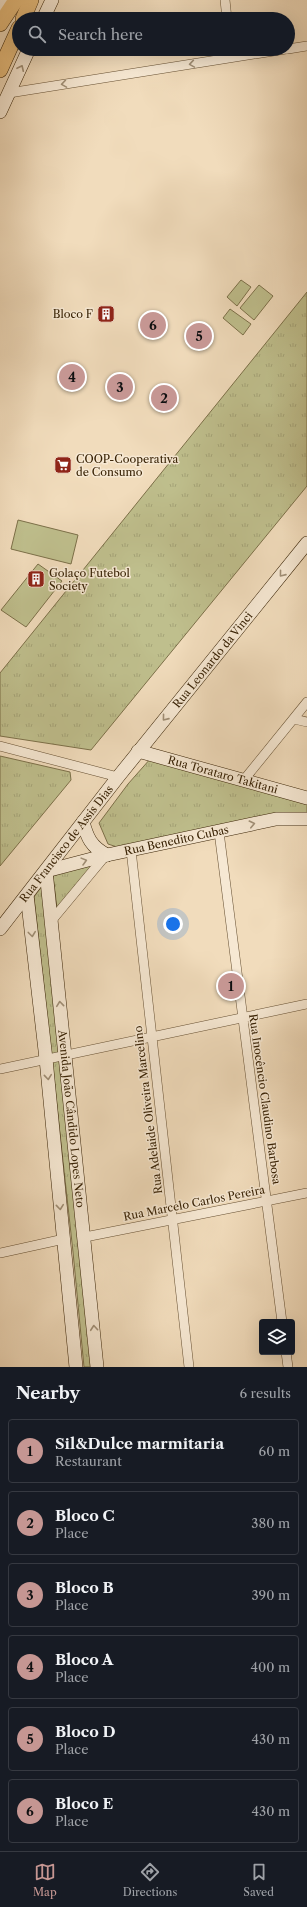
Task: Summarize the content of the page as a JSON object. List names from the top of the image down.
{
  "streets": {
    "street": [
      "Rua Leonardo da Vinci",
      "Rua Torataro Takitani",
      "Rua Benedito Cubas",
      "Rua Francisco de Assis Dias",
      "Rua Inocêncio Claudino Barbosa",
      "Rua Adelaide Oliveira Marcelino",
      "Avenida João Cândido Lopes Neto",
      "Rua Marcelo Carlos Pereira"
    ]
  },
  "crossings": [
    ["Rua Leonardo da Vinci", "Rua Torataro Takitani"],
    ["Rua Leonardo da Vinci", "Rua Francisco de Assis Dias"],
    ["Rua Benedito Cubas", "Rua Francisco de Assis Dias"],
    ["Rua Benedito Cubas", "Rua Inocêncio Claudino Barbosa"],
    ["Rua Benedito Cubas", "Rua Adelaide Oliveira Marcelino"],
    ["Rua Benedito Cubas", "Avenida João Cândido Lopes Neto"],
    ["Rua Francisco de Assis Dias", "Avenida João Cândido Lopes Neto"],
    ["Rua Inocêncio Claudino Barbosa", "Rua Marcelo Carlos Pereira"],
    ["Rua Adelaide Oliveira Marcelino", "Rua Marcelo Carlos Pereira"],
    ["Avenida João Cândido Lopes Neto", "Rua Marcelo Carlos Pereira"]
  ],
  "places": {
    "building": ["Bloco F", "Golaço Futebol Society"],
    "supermarket": ["COOP-Cooperativa de Consumo"]
  },
  "page": {
    "search": "Search here",
    "pins": [
      "6",
      "5",
      "4",
      "3",
      "2",
      "1"
    ],
    "heading": ["Nearby", "6 results"],
    "list": [
      {
        "mark": "1",
        "name": "Sil&Dulce marmitaria",
        "note": "Restaurant",
        "value": "60 m"
      },
      {
        "mark": "2",
        "name": "Bloco C",
        "note": "Place",
        "value": "380 m"
      },
      {
        "mark": "3",
        "name": "Bloco B",
        "note": "Place",
        "value": "390 m"
      },
      {
        "mark": "4",
        "name": "Bloco A",
        "note": "Place",
        "value": "400 m"
      },
      {
        "mark": "5",
        "name": "Bloco D",
        "note": "Place",
        "value": "430 m"
      },
      {
        "mark": "6",
        "name": "Bloco E",
        "note": "Place",
        "value": "430 m"
      }
    ],
    "nav": ["Map", "Directions", "Saved"]
  }
}
